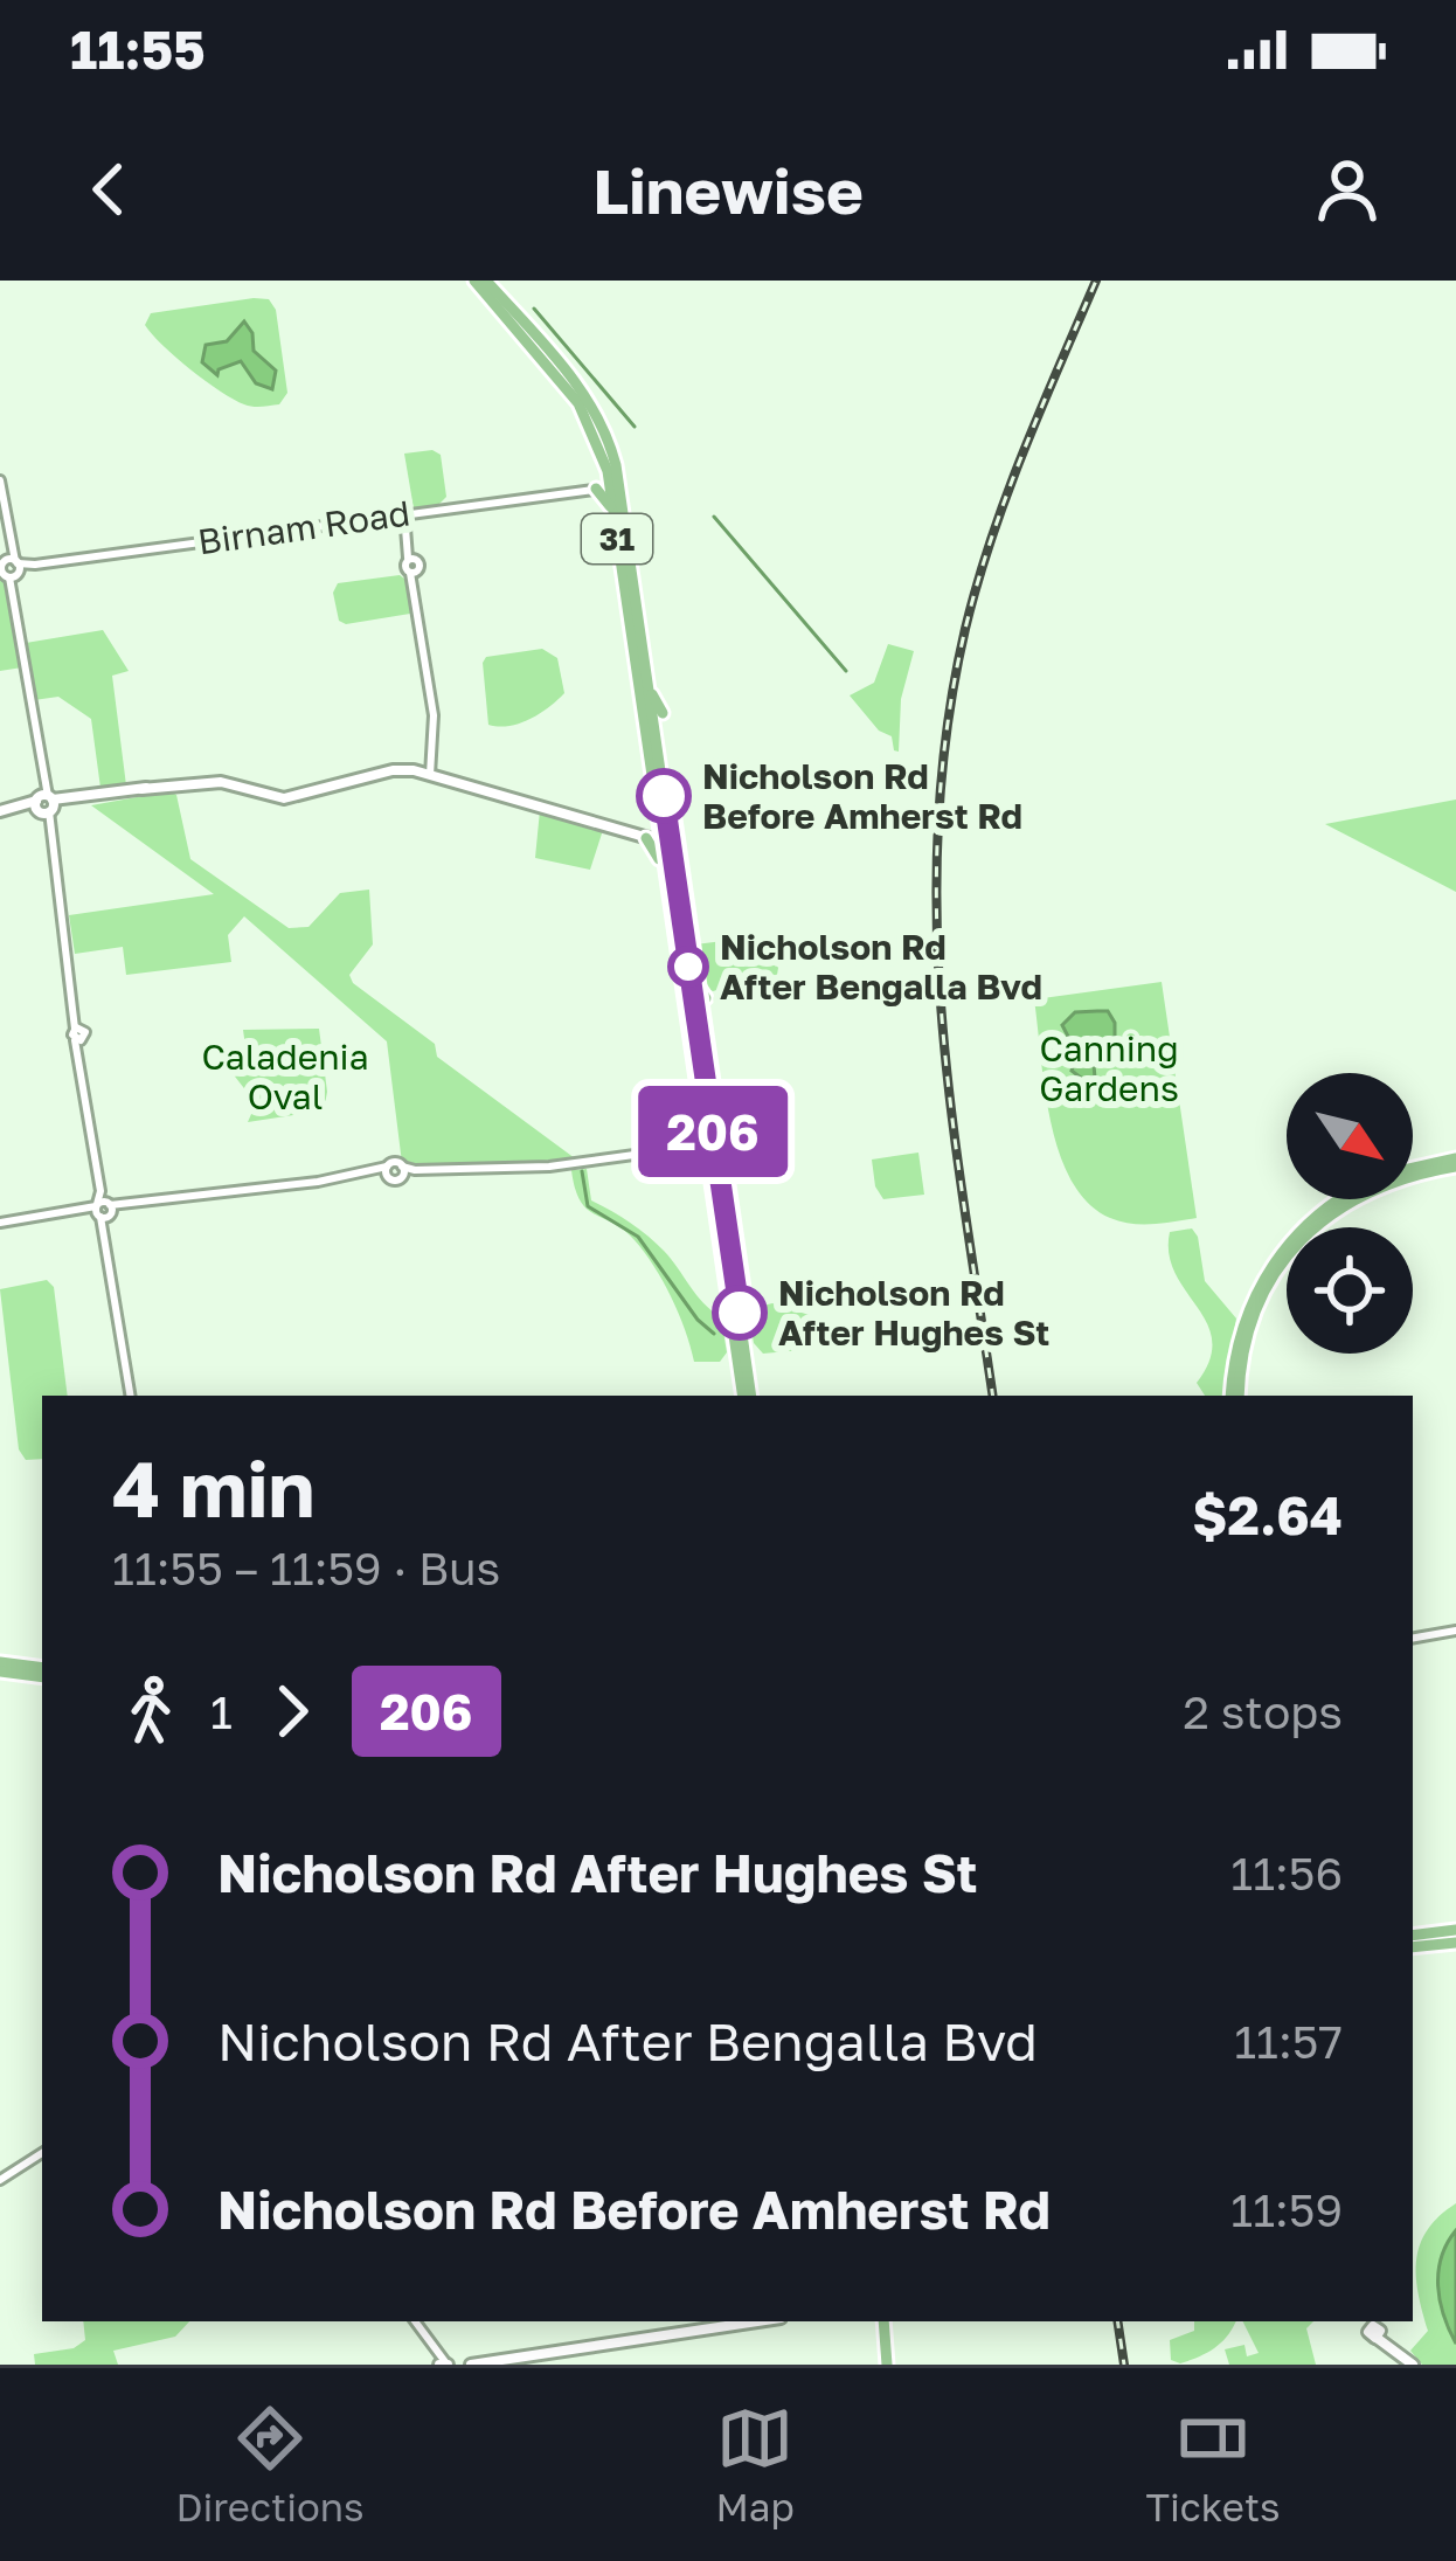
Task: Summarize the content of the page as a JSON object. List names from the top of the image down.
{
  "streets": {
    "main road": ["31"],
    "street": ["Birnam Road"]
  },
  "crossings": [
    ["Birnam Road", "31"]
  ],
  "parks": ["Canning Gardens", "Caladenia Oval"],
  "places": ["Nicholson Rd Before Amherst Rd", "Nicholson Rd After Bengalla Bvd", "Nicholson Rd After Hughes St"],
  "lines": ["bus line 206"],
  "north": "bottom right",
  "page": {
    "status": "11:55",
    "header": "Linewise",
    "on_map": "206",
    "heading": ["4 min", "11:55 – 11:59 · Bus", "$2.64"],
    "legs": ["1", "206", "2 stops"],
    "list": [
      {
        "name": "Nicholson Rd After Hughes St",
        "value": "11:56"
      },
      {
        "name": "Nicholson Rd After Bengalla Bvd",
        "value": "11:57"
      },
      {
        "name": "Nicholson Rd Before Amherst Rd",
        "value": "11:59"
      }
    ],
    "tabs": ["Directions", "Map", "Tickets"]
  }
}
